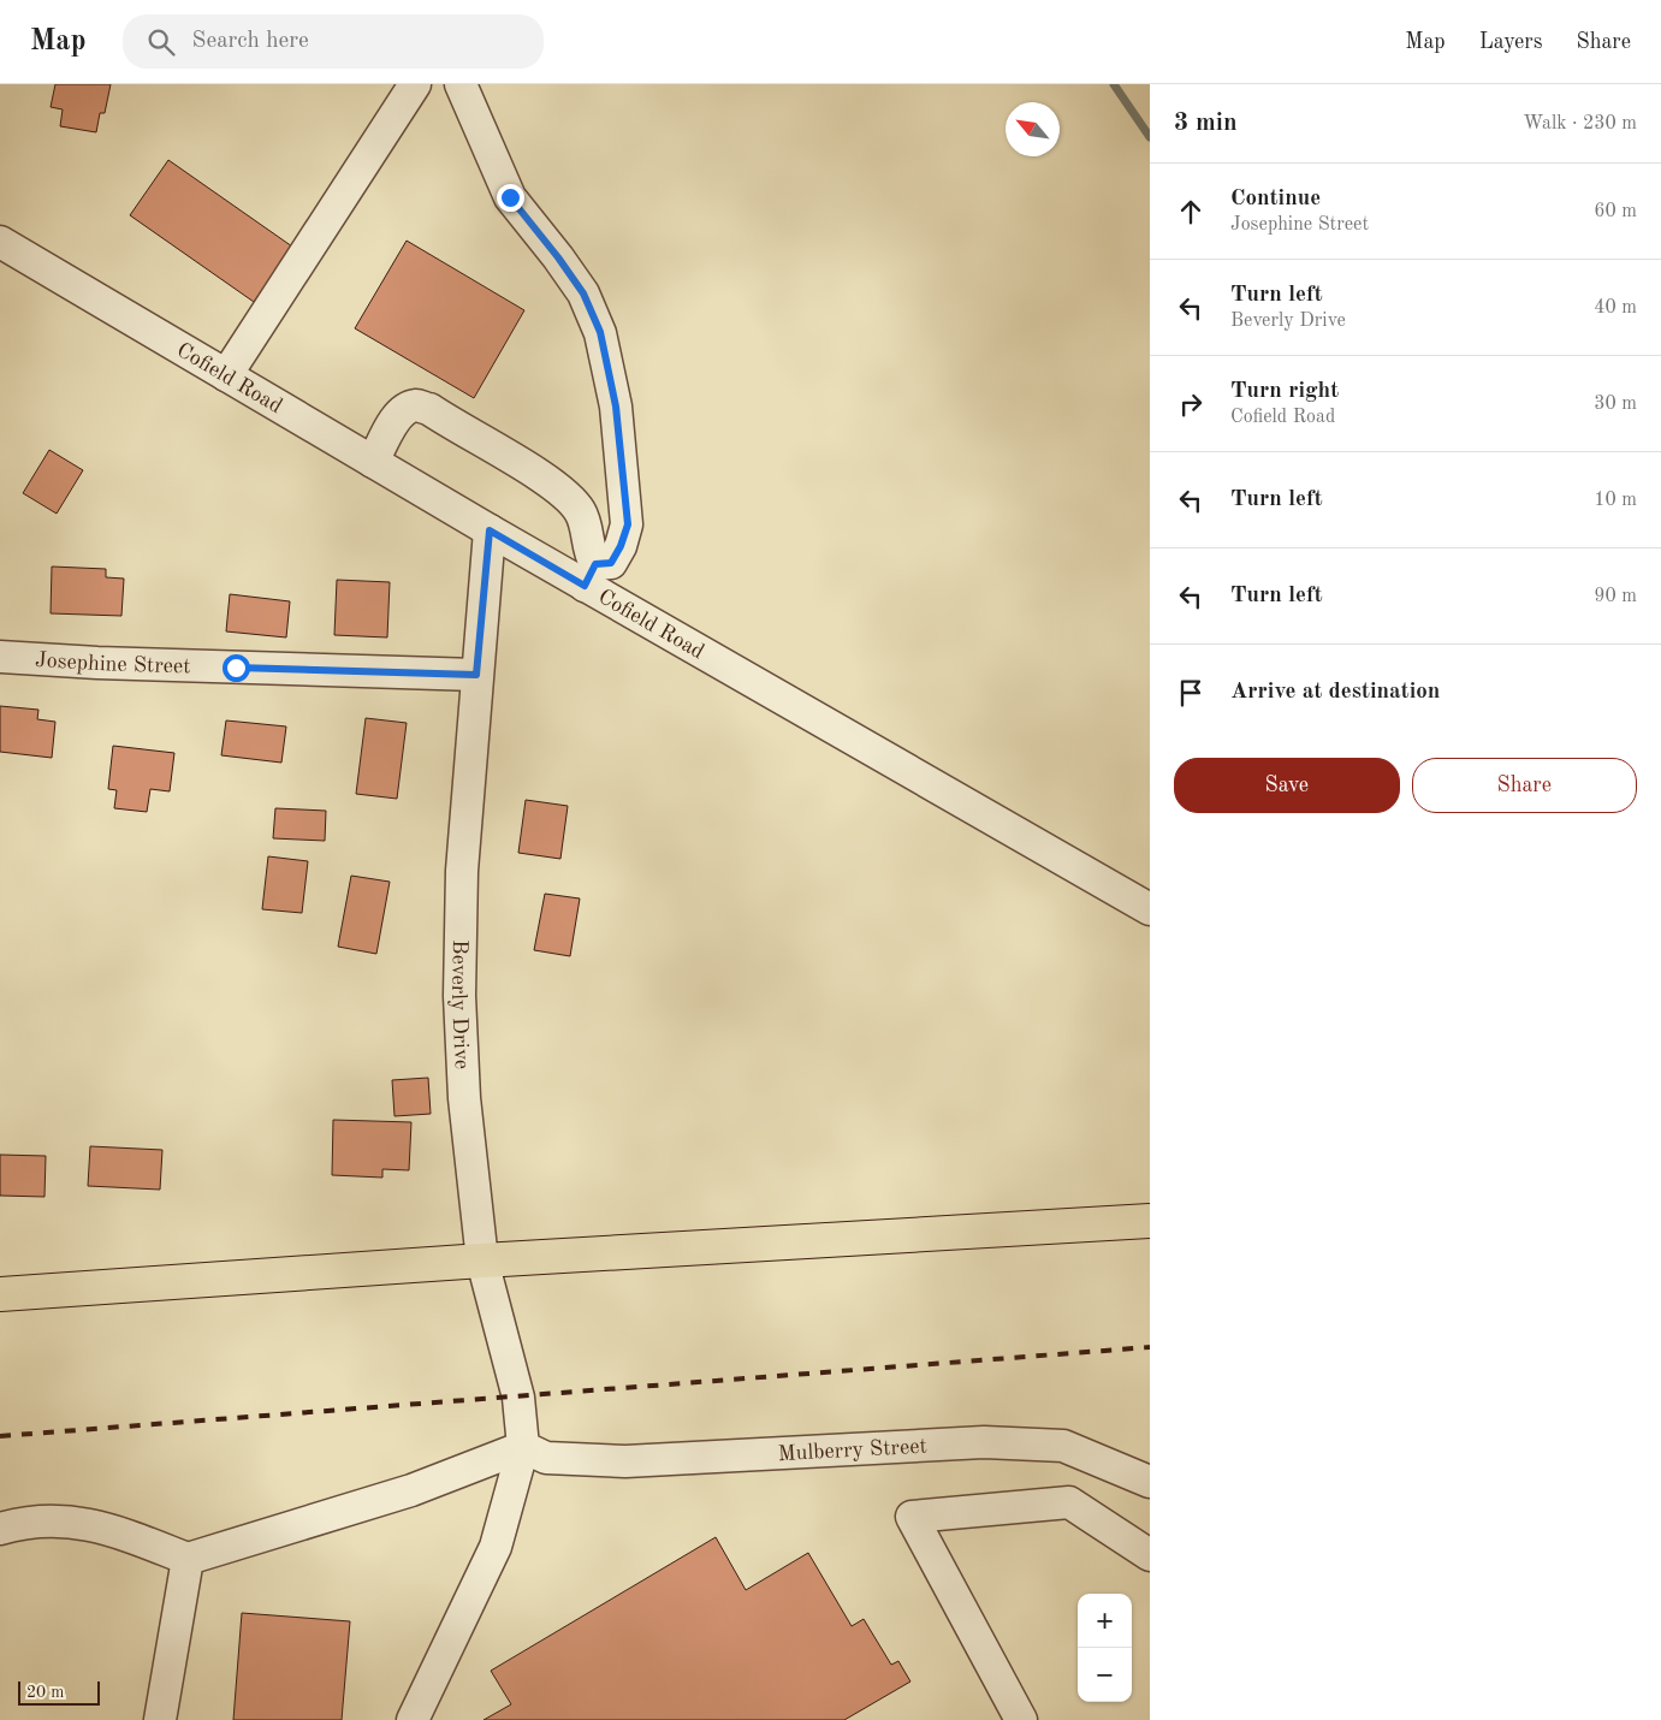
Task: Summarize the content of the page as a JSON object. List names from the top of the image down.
{
  "streets": {
    "street": [
      "Cofield Road",
      "Josephine Street",
      "Beverly Drive",
      "Mulberry Street"
    ]
  },
  "crossings": [
    ["Cofield Road", "Beverly Drive"],
    ["Josephine Street", "Beverly Drive"],
    ["Beverly Drive", "Mulberry Street"]
  ],
  "scale_bar": "20 m",
  "north": "top left",
  "page": {
    "header": "Map",
    "search": "Search here",
    "nav": ["Map", "Layers", "Share"],
    "heading": ["3 min", "Walk · 230 m"],
    "list": [
      ["Continue", "Josephine Street", "60 m"],
      ["Turn left", "Beverly Drive", "40 m"],
      ["Turn right", "Cofield Road", "30 m"],
      ["Turn left", "10 m"],
      ["Turn left", "90 m"],
      "Arrive at destination"
    ],
    "buttons": ["Save", "Share"],
    "map_buttons": ["+", "−"],
    "scale": "20 m"
  }
}
